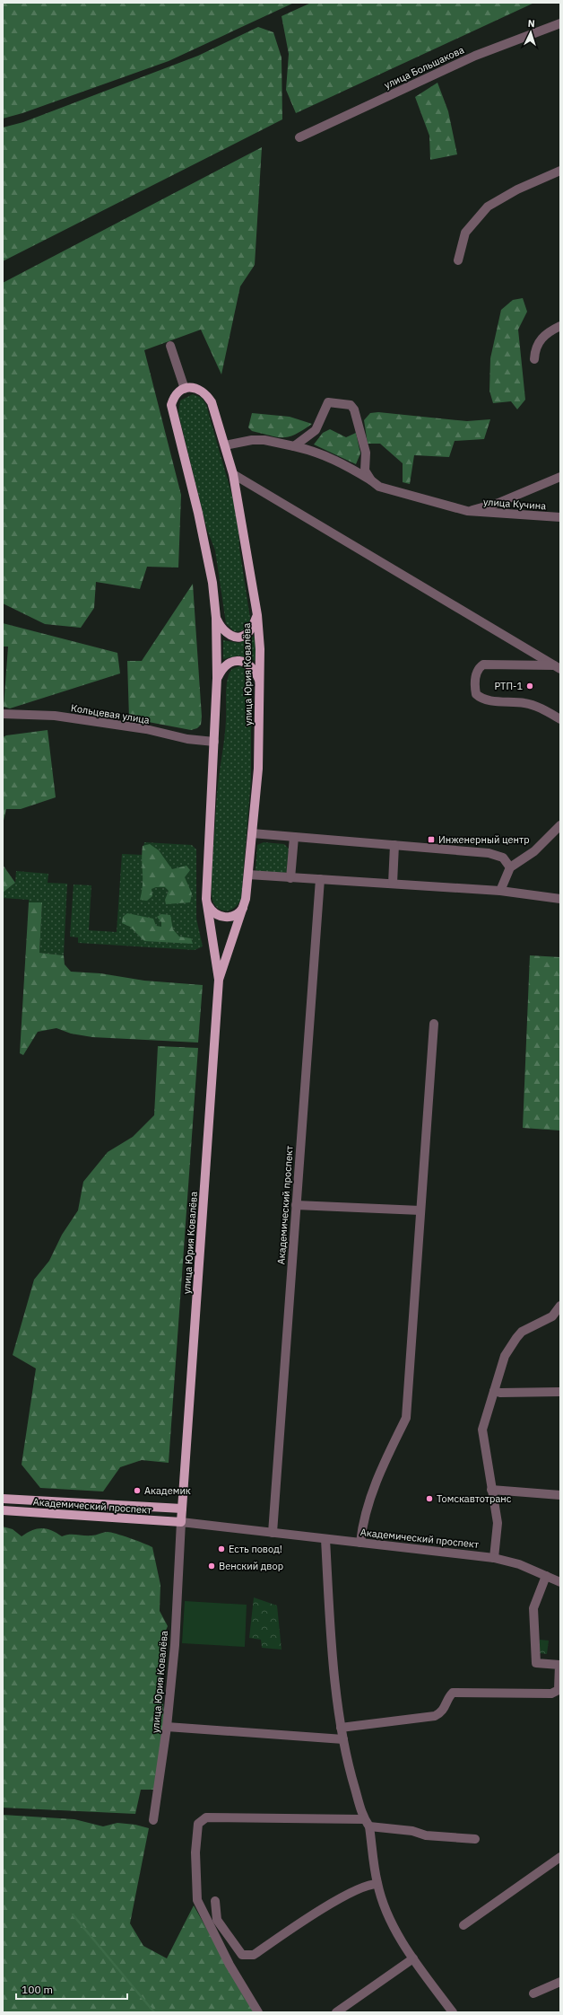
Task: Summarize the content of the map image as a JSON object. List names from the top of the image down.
{
  "streets": {
    "main road": ["улица Юрия Ковалёва", "Академический проспект"],
    "street": ["улица Большакова", "улица Кучина", "Кольцевая улица"]
  },
  "crossings": [
    ["улица Кучина", "улица Юрия Ковалёва"],
    ["улица Юрия Ковалёва", "Кольцевая улица"],
    ["улица Юрия Ковалёва", "Академический проспект"]
  ],
  "places": {
    "other": [
      "РТП-1",
      "Академик",
      "Томскавтотранс",
      "Есть повод!",
      "Венский двор"
    ],
    "transit": ["Инженерный центр"]
  },
  "scale_bar": "100 m",
  "north": "top"
}
